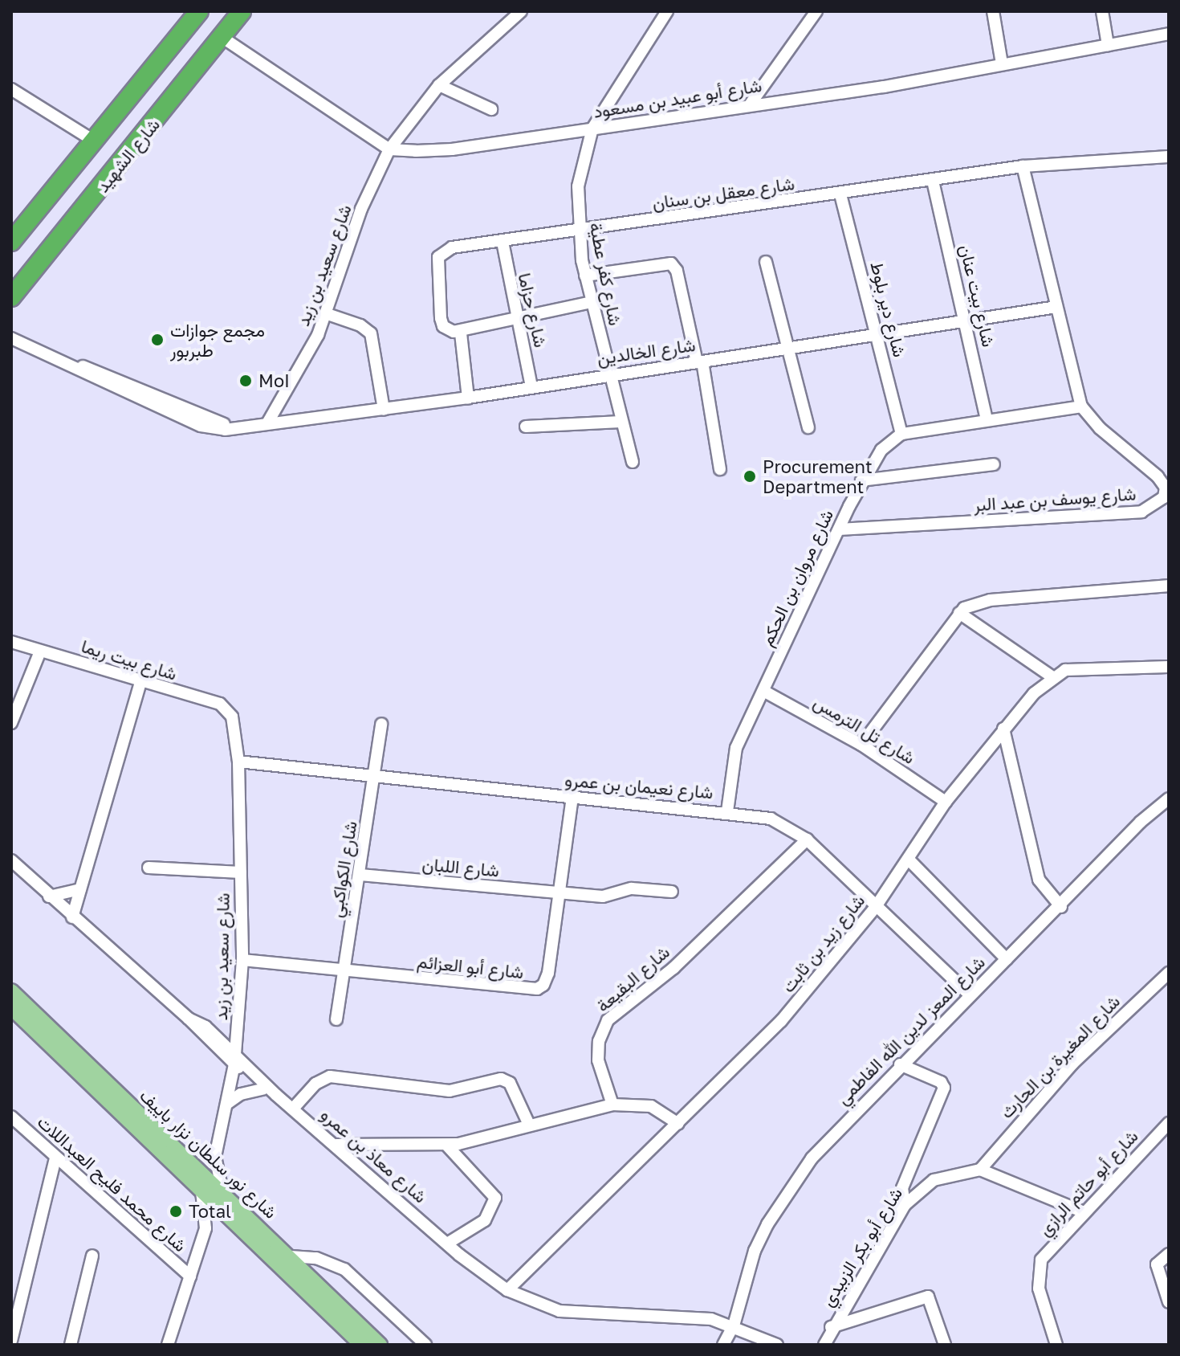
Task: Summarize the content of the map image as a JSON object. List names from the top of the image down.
{
  "streets": {
    "highway": ["شارع الشهيد"],
    "main road": ["شارع نور سلطان نزار باييف"],
    "street": [
      "شارع أبو عبيد بن مسعود",
      "شارع معقل بن سنان",
      "شارع سعيد بن زيد",
      "شارع كفر عطية",
      "شارع بيت عنان",
      "شارع دير بلوط",
      "شارع حزاما",
      "شارع الخالدين",
      "شارع يوسف بن عبد البر",
      "شارع مروان بن الحكم",
      "شارع بيت ريما",
      "شارع تل الترمس",
      "شارع نعيمان بن عمرو",
      "شارع اللبان",
      "شارع الكواكبي",
      "شارع زيد بن ثابت",
      "شارع أبو العزائم",
      "شارع البقيعة",
      "شارع المعز لدين الله الفاطمي",
      "شارع المغيرة بن الحارث",
      "شارع معاذ بن عمرو",
      "شارع أبو حاتم الرازي",
      "شارع محمد فليح العبداللات",
      "شارع أبو بكر الزبيدي"
    ]
  },
  "crossings": [
    ["شارع أبو عبيد بن مسعود", "شارع سعيد بن زيد"],
    ["شارع أبو عبيد بن مسعود", "شارع كفر عطية"],
    ["شارع معقل بن سنان", "شارع كفر عطية"],
    ["شارع معقل بن سنان", "شارع بيت عنان"],
    ["شارع معقل بن سنان", "شارع دير بلوط"],
    ["شارع معقل بن سنان", "شارع حزاما"],
    ["شارع معقل بن سنان", "شارع يوسف بن عبد البر"],
    ["شارع سعيد بن زيد", "شارع الخالدين"],
    ["شارع سعيد بن زيد", "شارع بيت ريما"],
    ["شارع سعيد بن زيد", "شارع نعيمان بن عمرو"],
    ["شارع سعيد بن زيد", "شارع أبو العزائم"],
    ["شارع سعيد بن زيد", "شارع نور سلطان نزار باييف"],
    ["شارع سعيد بن زيد", "شارع معاذ بن عمرو"],
    ["شارع كفر عطية", "شارع الخالدين"],
    ["شارع بيت عنان", "شارع الخالدين"],
    ["شارع دير بلوط", "شارع الخالدين"],
    ["شارع دير بلوط", "شارع مروان بن الحكم"],
    ["شارع حزاما", "شارع الخالدين"],
    ["شارع الخالدين", "شارع يوسف بن عبد البر"],
    ["شارع يوسف بن عبد البر", "شارع مروان بن الحكم"],
    ["شارع مروان بن الحكم", "شارع تل الترمس"],
    ["شارع مروان بن الحكم", "شارع نعيمان بن عمرو"],
    ["شارع تل الترمس", "شارع زيد بن ثابت"],
    ["شارع نعيمان بن عمرو", "شارع الكواكبي"],
    ["شارع نعيمان بن عمرو", "شارع زيد بن ثابت"],
    ["شارع نعيمان بن عمرو", "شارع أبو العزائم"],
    ["شارع نعيمان بن عمرو", "شارع البقيعة"],
    ["شارع نعيمان بن عمرو", "شارع المعز لدين الله الفاطمي"],
    ["شارع اللبان", "شارع الكواكبي"],
    ["شارع اللبان", "شارع أبو العزائم"],
    ["شارع الكواكبي", "شارع أبو العزائم"],
    ["شارع زيد بن ثابت", "شارع معاذ بن عمرو"],
    ["شارع المعز لدين الله الفاطمي", "شارع معاذ بن عمرو"],
    ["شارع المغيرة بن الحارث", "شارع أبو بكر الزبيدي"]
  ],
  "places": [
    "مجمع جوازات طبربور",
    "MoI",
    "Procurement Department",
    "Total"
  ]
}
